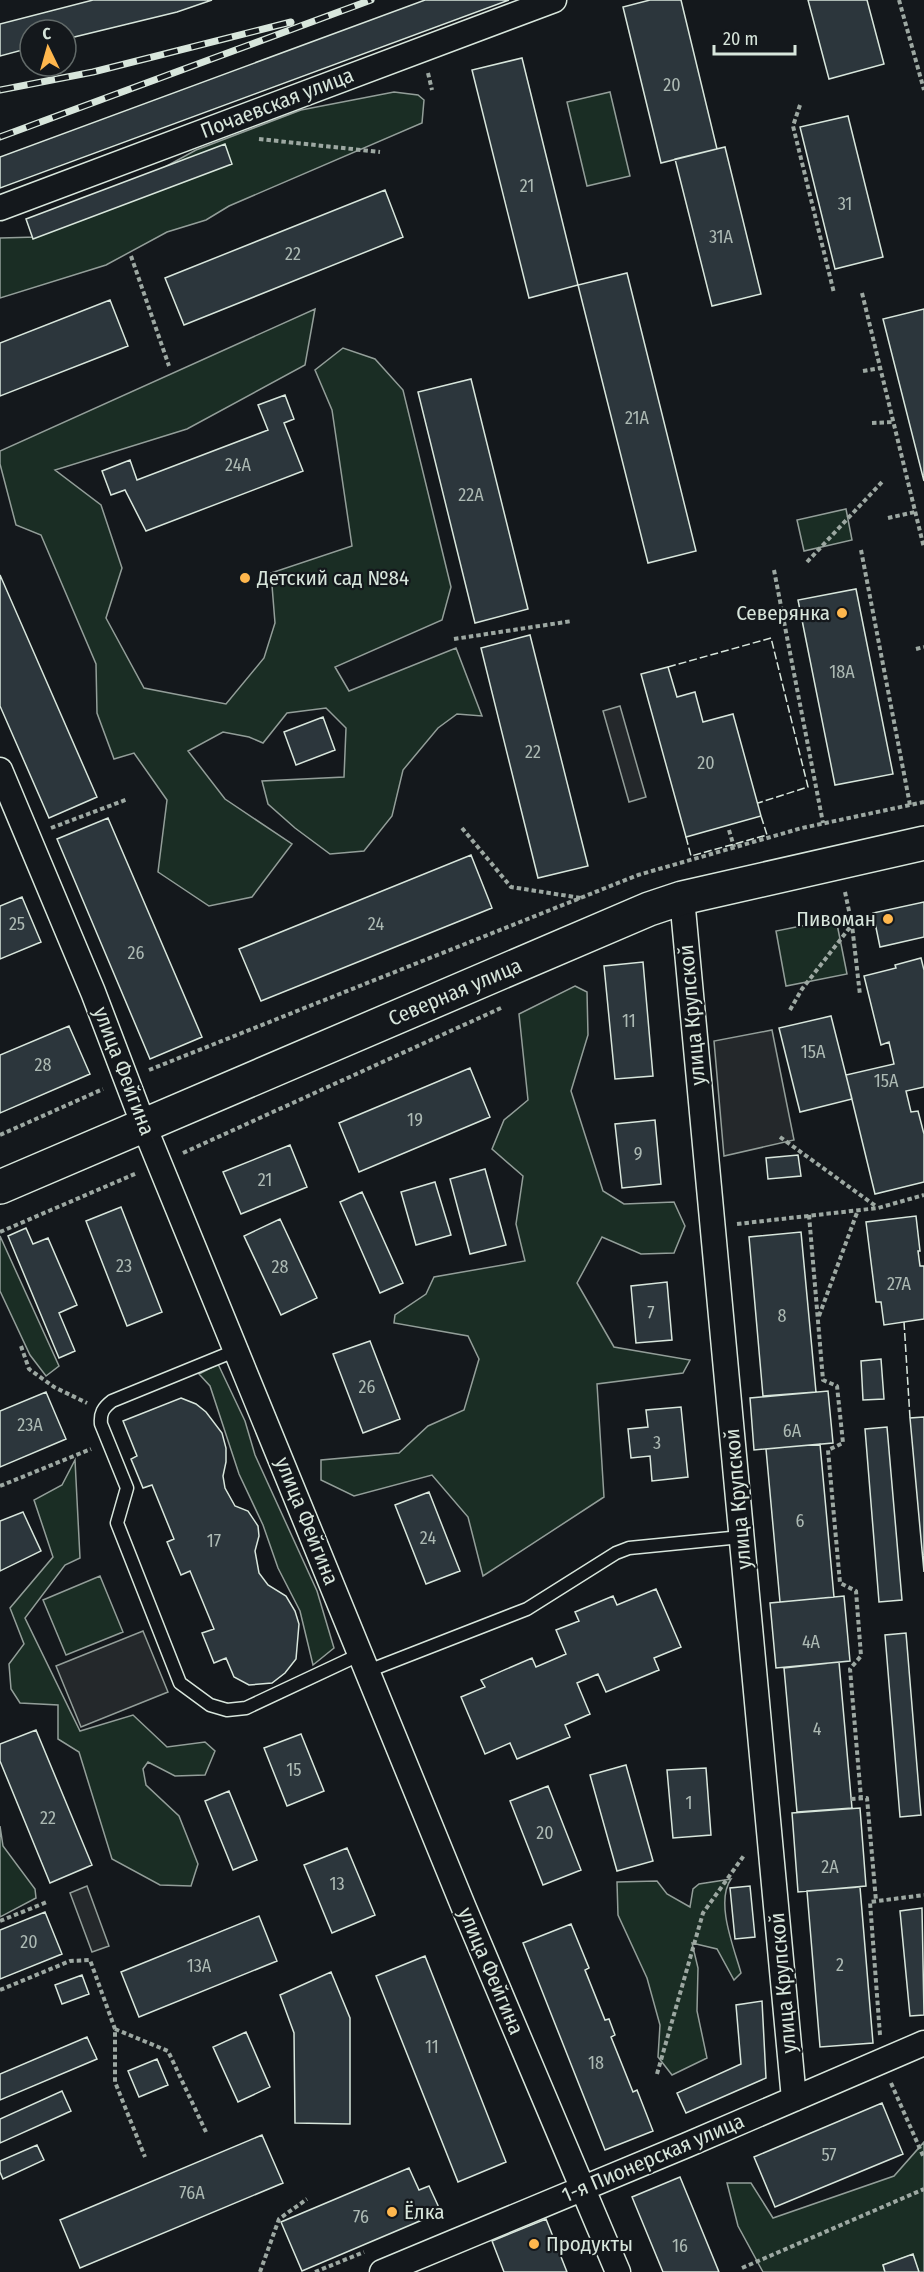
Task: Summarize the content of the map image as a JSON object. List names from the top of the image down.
{
  "streets": {
    "street": [
      "Почаевская улица",
      "Северная улица",
      "улица Крупской",
      "улица Фейгина",
      "1-я Пионерская улица"
    ]
  },
  "crossings": [
    ["Северная улица", "улица Крупской"],
    ["Северная улица", "улица Фейгина"],
    ["улица Крупской", "1-я Пионерская улица"],
    ["улица Фейгина", "1-я Пионерская улица"]
  ],
  "places": [
    "Детский сад №84",
    "Северянка",
    "Пивоман",
    "Ёлка",
    "Продукты"
  ],
  "house_numbers": [
    "20",
    "21",
    "31",
    "31А",
    "22",
    "21А",
    "24А",
    "22А",
    "18А",
    "22",
    "20",
    "25",
    "24",
    "26",
    "11",
    "15А",
    "28",
    "15А",
    "19",
    "9",
    "21",
    "23",
    "28",
    "27А",
    "7",
    "8",
    "26",
    "23А",
    "6А",
    "3",
    "6",
    "24",
    "17",
    "4А",
    "4",
    "15",
    "1",
    "22",
    "20",
    "2А",
    "13",
    "20",
    "2",
    "13А",
    "11",
    "18",
    "57",
    "76А",
    "76",
    "16"
  ],
  "scale_bar": "20 m",
  "north": "top"
}
